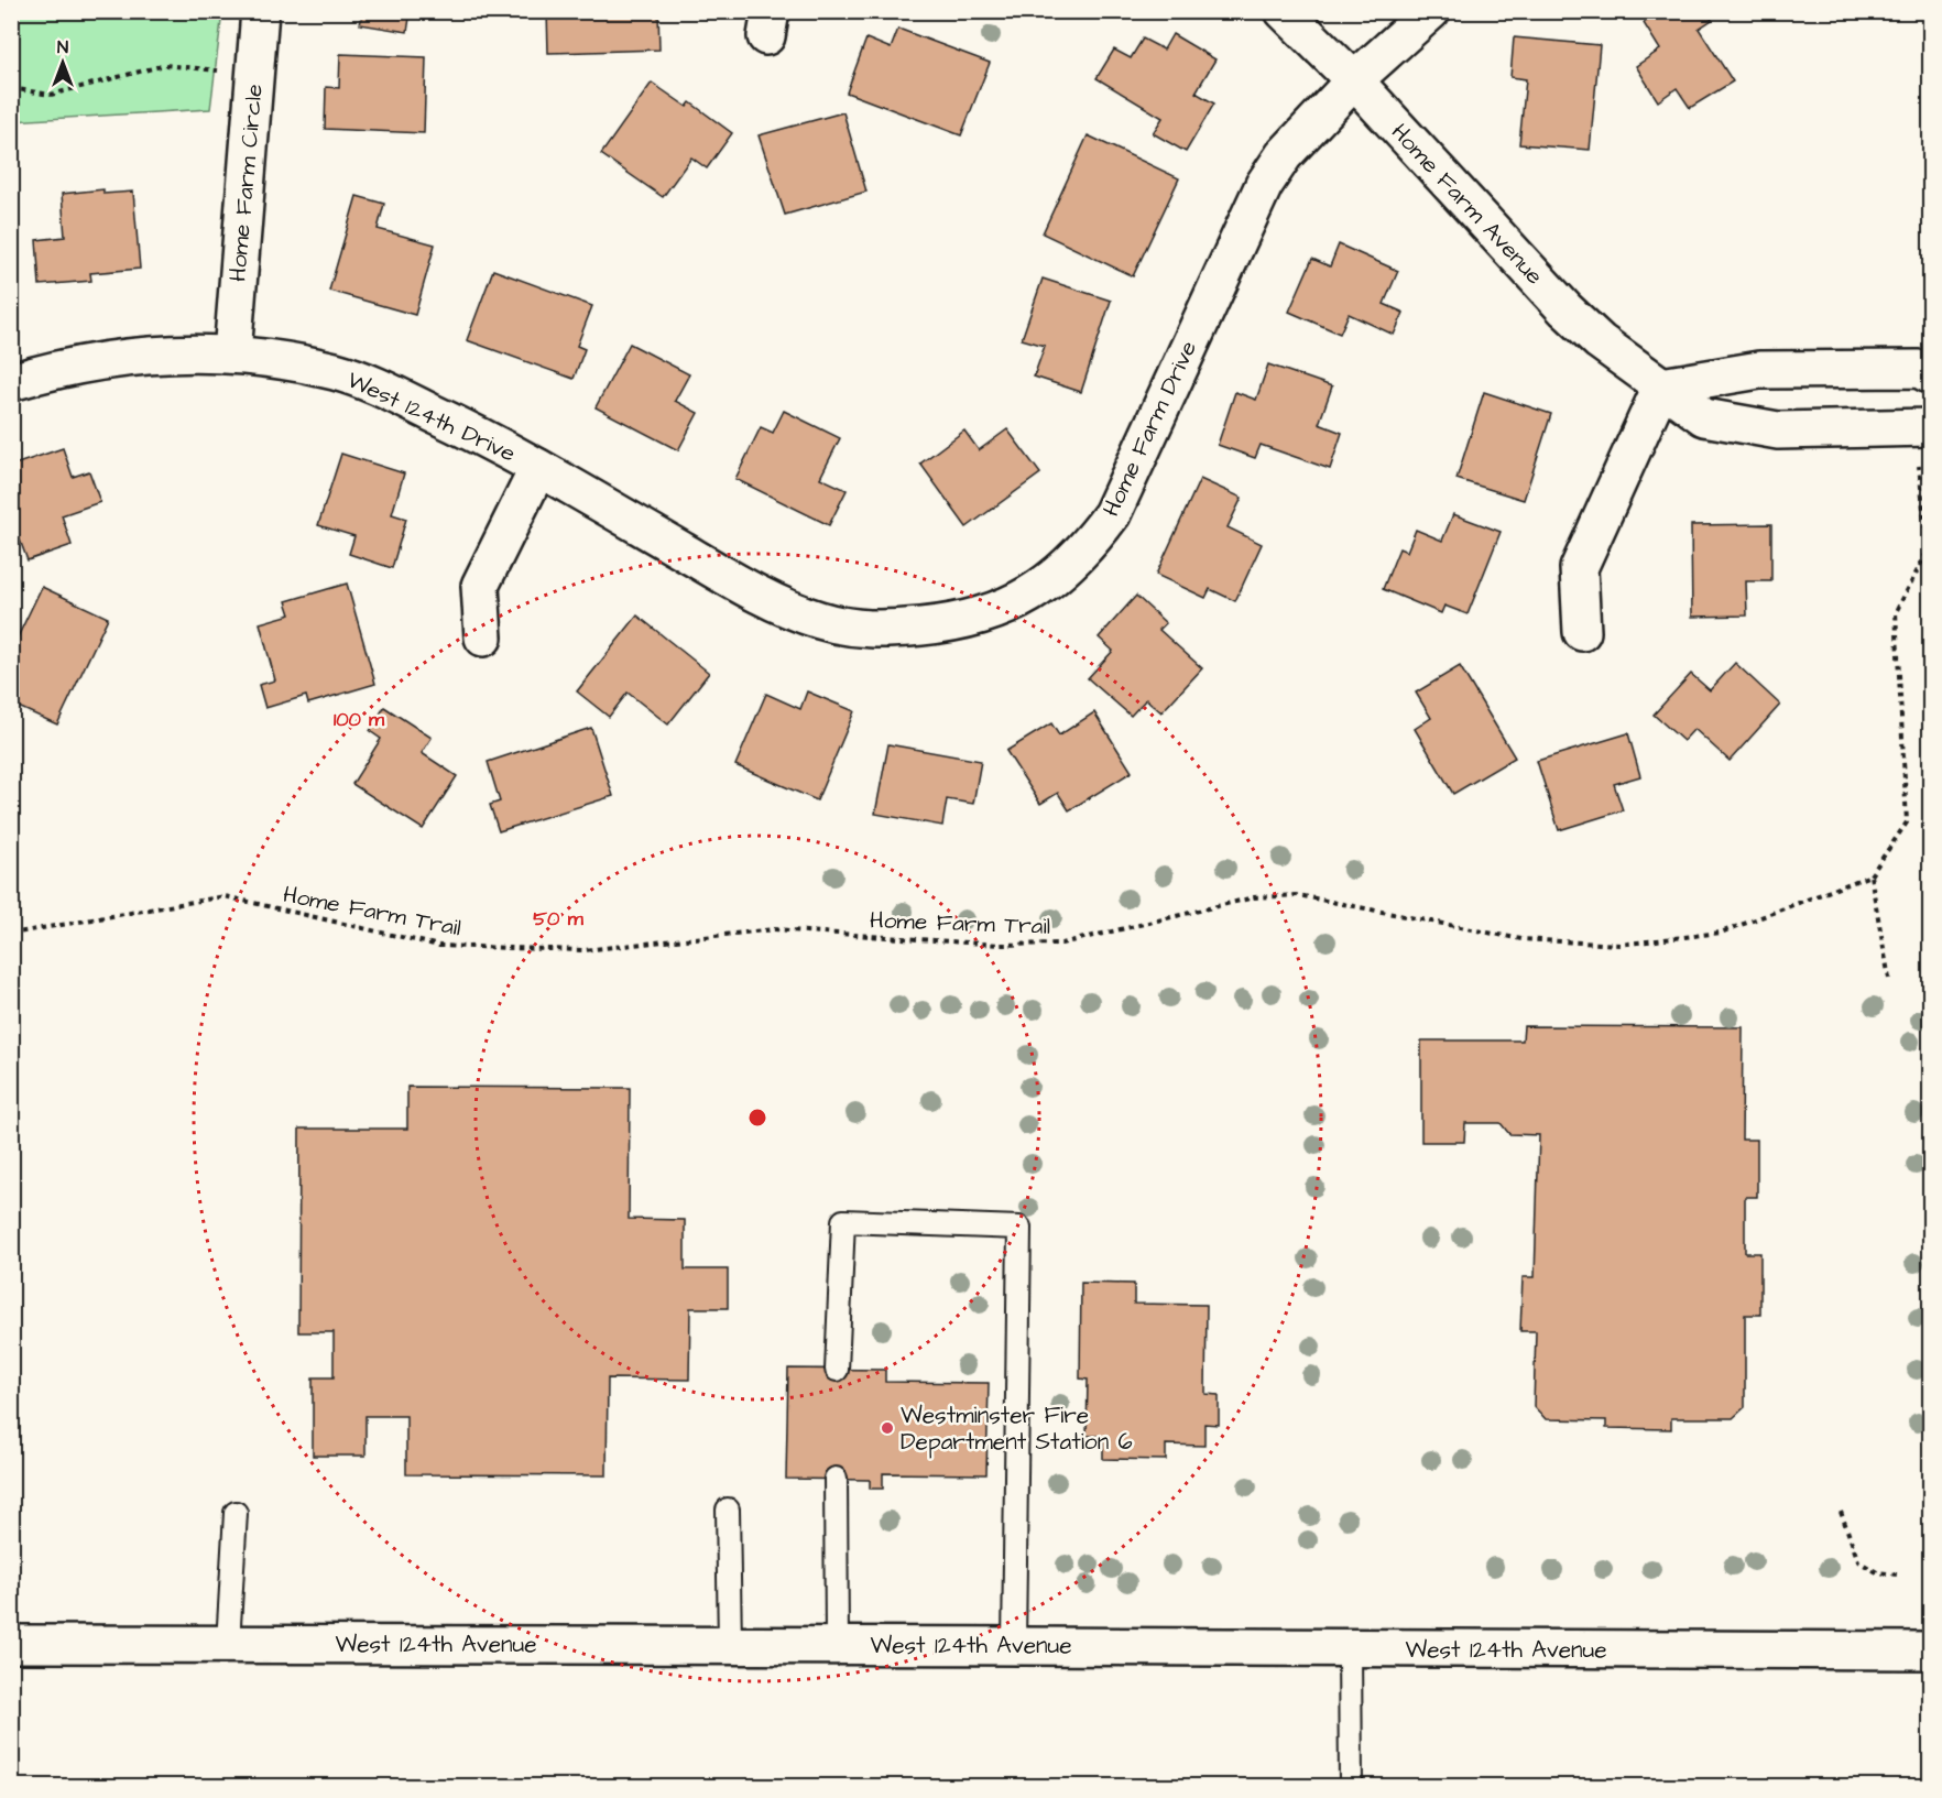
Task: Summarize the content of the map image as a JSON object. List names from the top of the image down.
{
  "streets": {
    "street": [
      "Home Farm Circle",
      "Home Farm Avenue",
      "West 124th Drive",
      "Home Farm Drive",
      "West 124th Avenue"
    ],
    "path": ["Home Farm Trail"]
  },
  "crossings": [
    ["Home Farm Circle", "West 124th Drive"],
    ["Home Farm Avenue", "Home Farm Drive"],
    ["West 124th Drive", "Home Farm Drive"]
  ],
  "places": ["Westminster Fire Department Station 6"],
  "north": "top",
  "rings": ["100 m", "50 m"]
}
